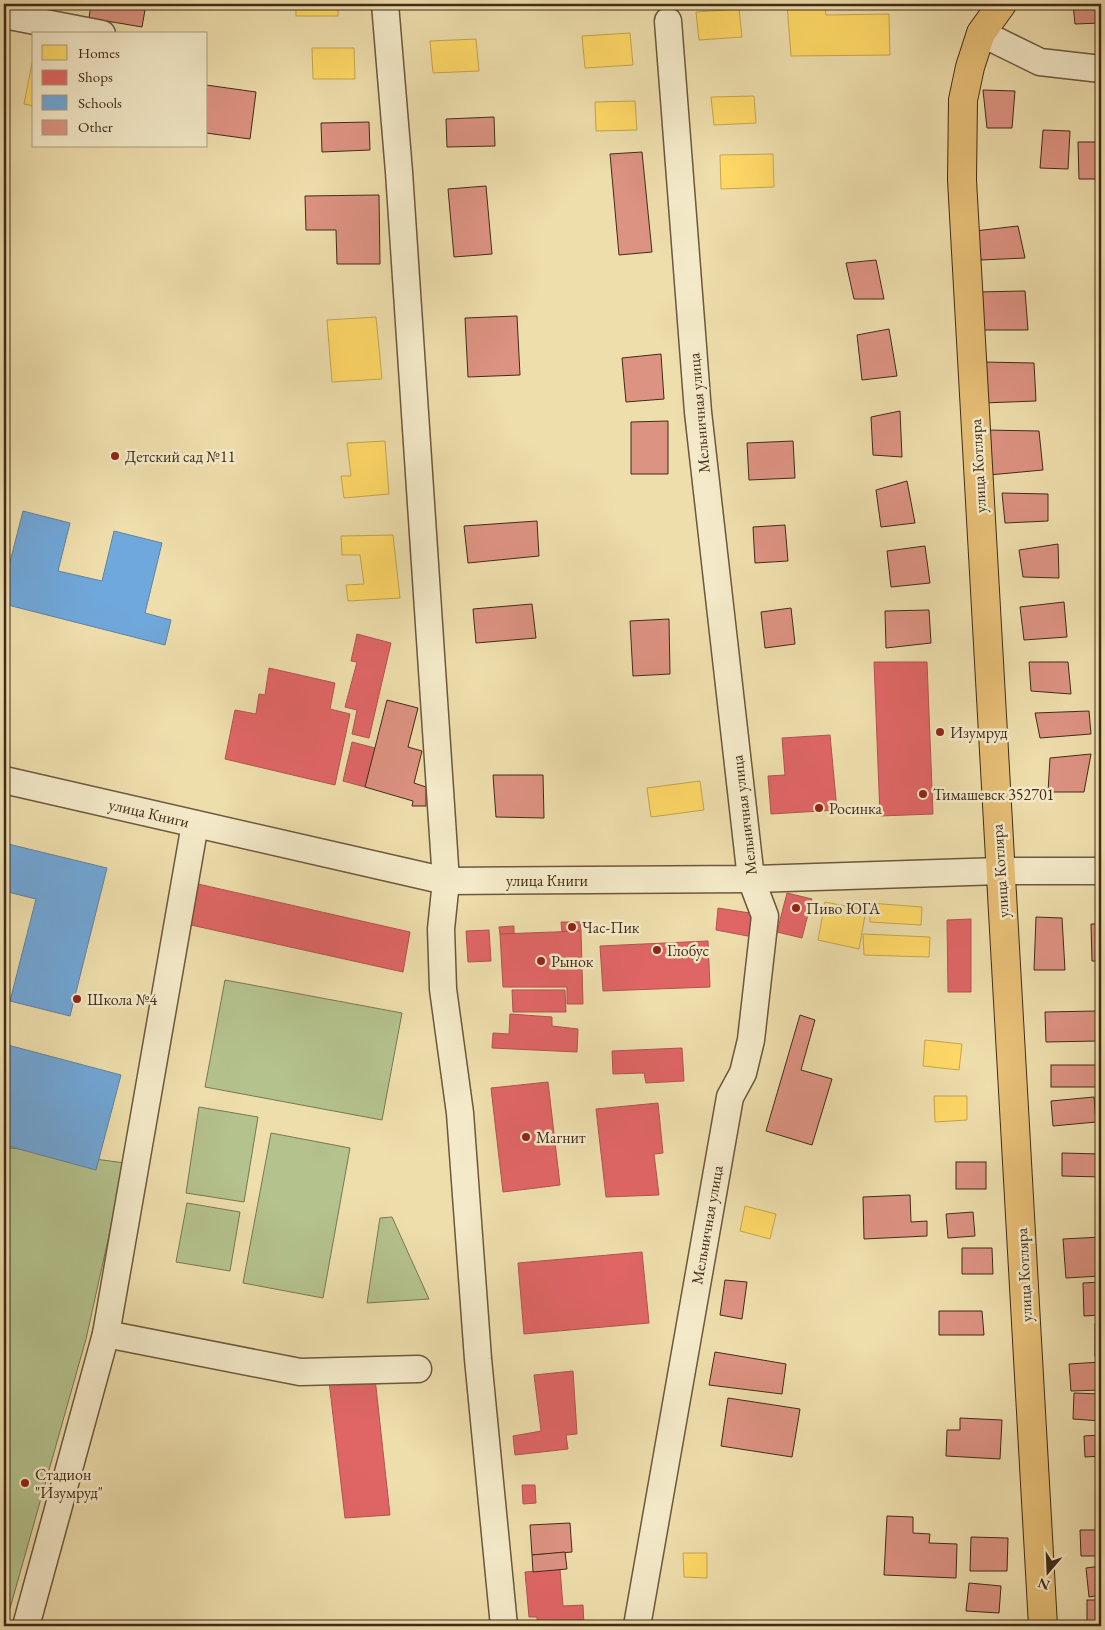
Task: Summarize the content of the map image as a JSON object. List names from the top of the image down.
{
  "streets": {
    "main road": ["улица Котляра"],
    "street": ["Мельничная улица", "улица Книги"]
  },
  "crossings": [
    ["Мельничная улица", "улица Книги"],
    ["улица Котляра", "улица Книги"]
  ],
  "places": [
    "Детский сад №11",
    "Изумруд",
    "Тимашевск 352701",
    "Росинка",
    "Пиво ЮГА",
    "Час-Пик",
    "Глобус",
    "Рынок",
    "Школа №4",
    "Магнит",
    "Стадион \"Изумруд\""
  ],
  "legend": [
    "Homes",
    "Shops",
    "Schools",
    "Other"
  ],
  "north": "bottom"
}
